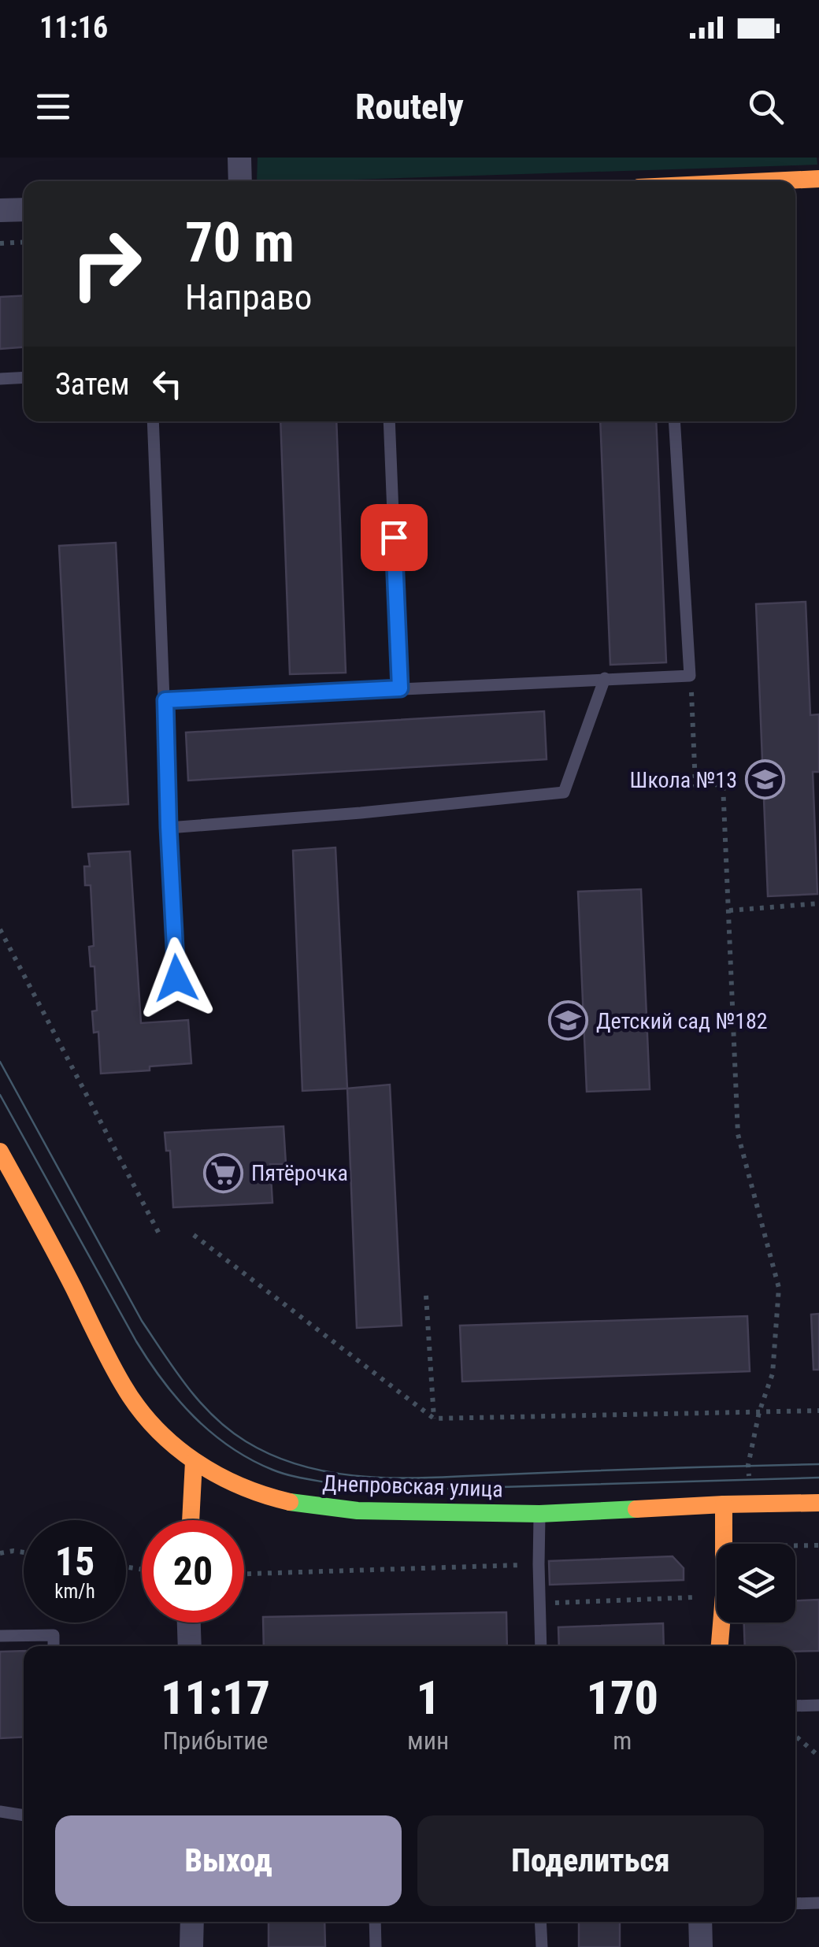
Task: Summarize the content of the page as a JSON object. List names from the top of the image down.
{
  "streets": {
    "street": ["Днепровская улица"]
  },
  "places": {
    "school or university": ["Школа №13", "Детский сад №182"],
    "supermarket": ["Пятёрочка"]
  },
  "page": {
    "status": "11:16",
    "header": "Routely",
    "turn": ["70 m", "Направо"],
    "then": "Затем",
    "speed": "15 km/h",
    "limit": "20",
    "eta": [
      "11:17",
      "Прибытие",
      "1",
      "мин",
      "170",
      "m"
    ],
    "buttons": ["Выход", "Поделиться"]
  }
}
